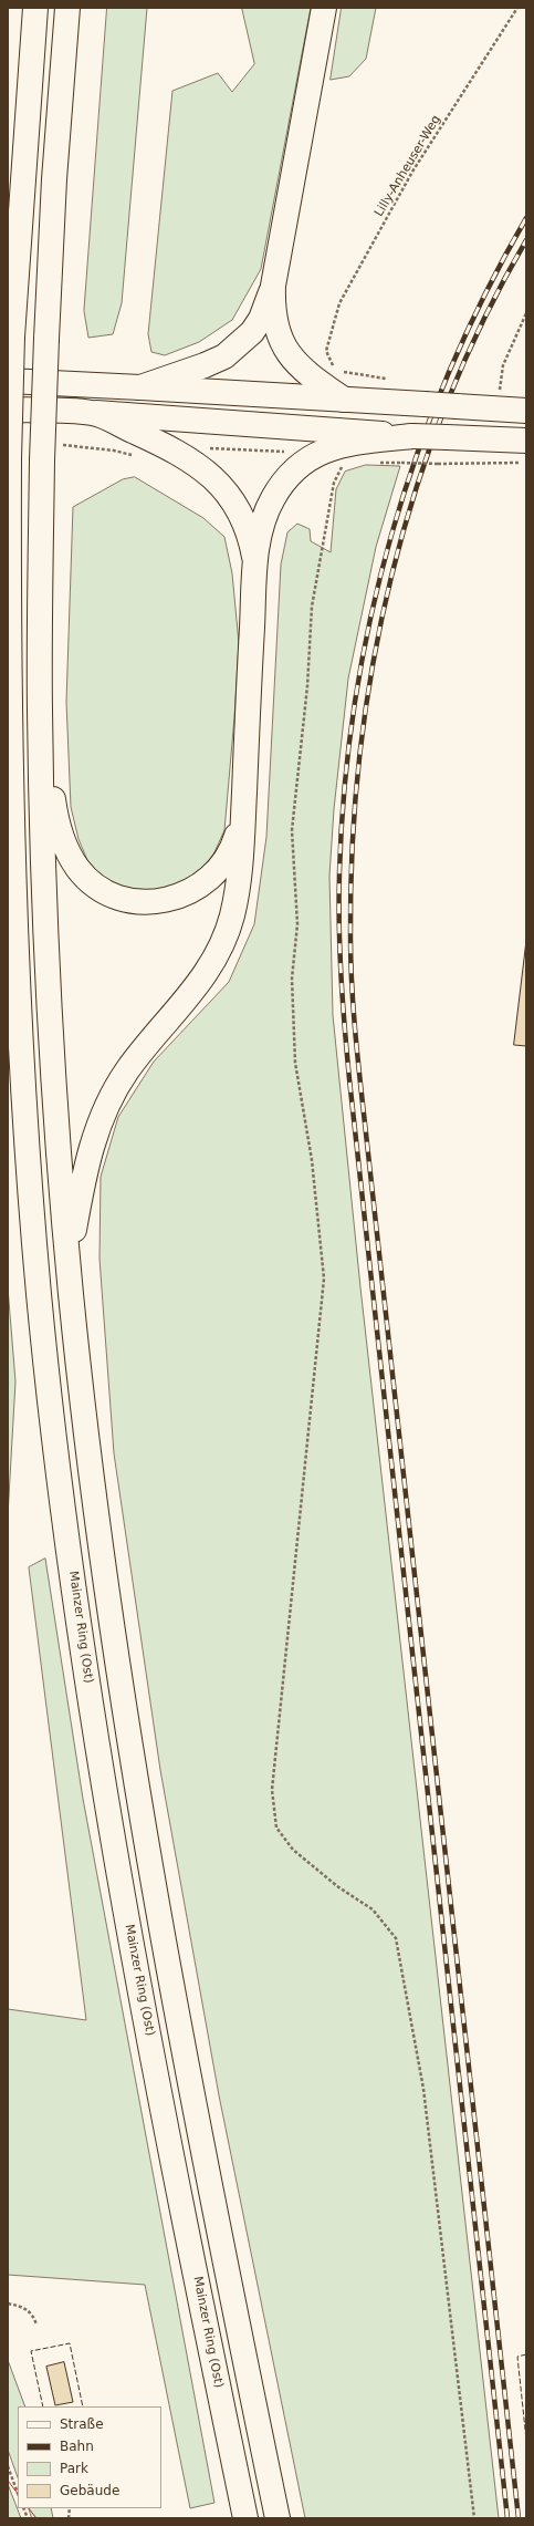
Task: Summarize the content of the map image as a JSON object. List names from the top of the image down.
{
  "streets": {
    "main road": ["Mainzer Ring (Ost)"],
    "path": ["Lilly-Anheuser-Weg"]
  },
  "legend": [
    "Straße",
    "Bahn",
    "Park",
    "Gebäude"
  ]
}
